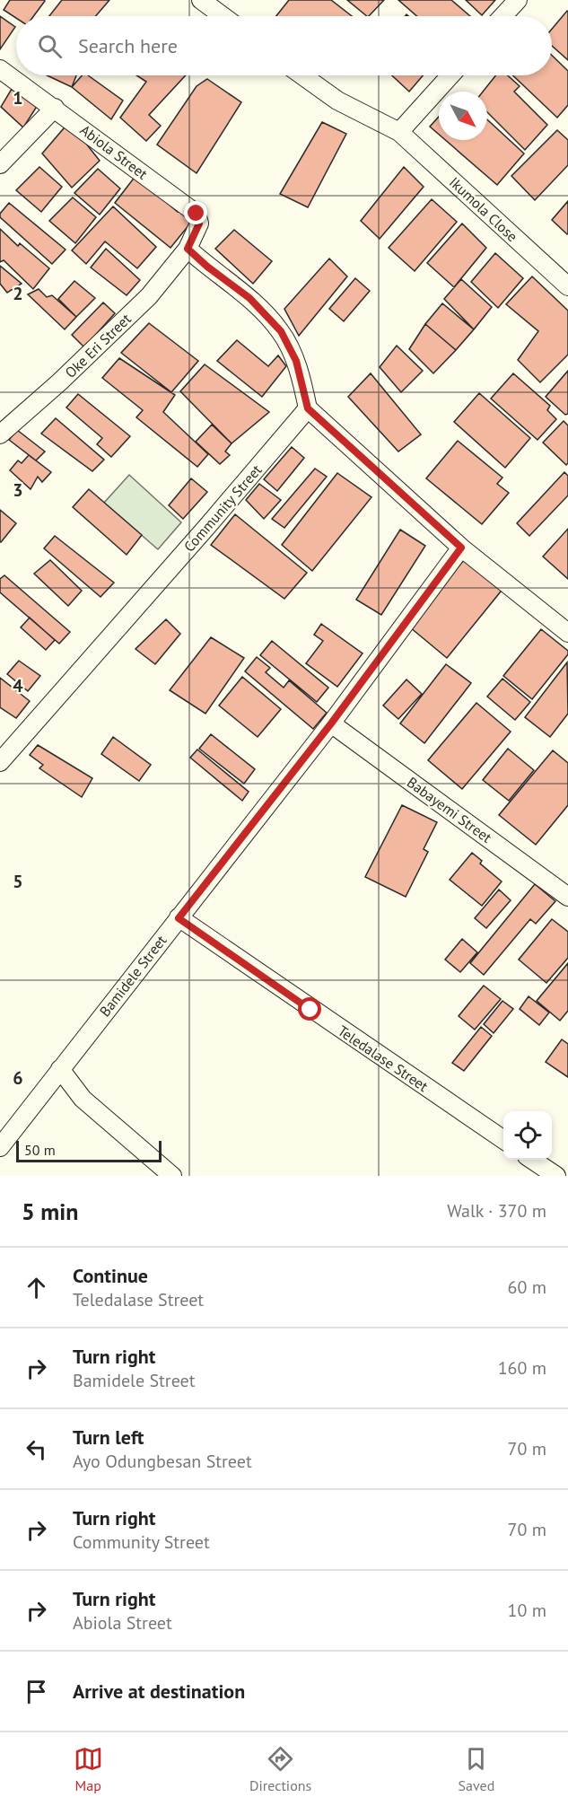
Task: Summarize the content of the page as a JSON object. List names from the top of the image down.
{
  "streets": {
    "street": [
      "Abiola Street",
      "Ikumola Close",
      "Oke Eri Street",
      "Community Street",
      "Babayemi Street",
      "Bamidele Street",
      "Teledalase Street"
    ]
  },
  "crossings": [
    ["Abiola Street", "Oke Eri Street"],
    ["Babayemi Street", "Bamidele Street"],
    ["Bamidele Street", "Teledalase Street"]
  ],
  "scale_bar": "50 m",
  "north": "bottom right",
  "page": {
    "search": "Search here",
    "scale": "50 m",
    "heading": ["5 min", "Walk · 370 m"],
    "list": [
      ["Continue", "Teledalase Street", "60 m"],
      ["Turn right", "Bamidele Street", "160 m"],
      ["Turn left", "Ayo Odungbesan Street", "70 m"],
      ["Turn right", "Community Street", "70 m"],
      ["Turn right", "Abiola Street", "10 m"],
      "Arrive at destination"
    ],
    "nav": ["Map", "Directions", "Saved"]
  },
  "grid": {
    "rows": [
      "1",
      "2",
      "3",
      "4",
      "5",
      "6"
    ]
  }
}
